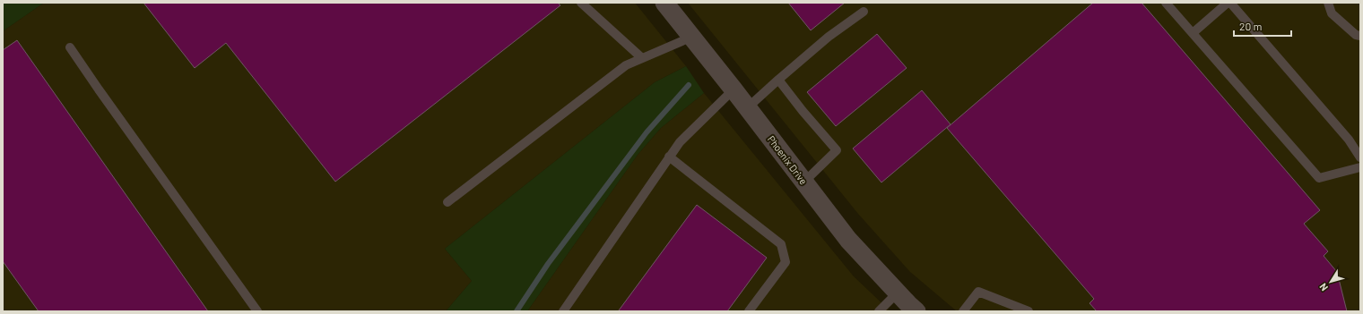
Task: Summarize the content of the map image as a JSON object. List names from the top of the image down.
{
  "streets": {
    "street": ["Phoenix Drive"]
  },
  "scale_bar": "20 m",
  "north": "bottom left"
}
